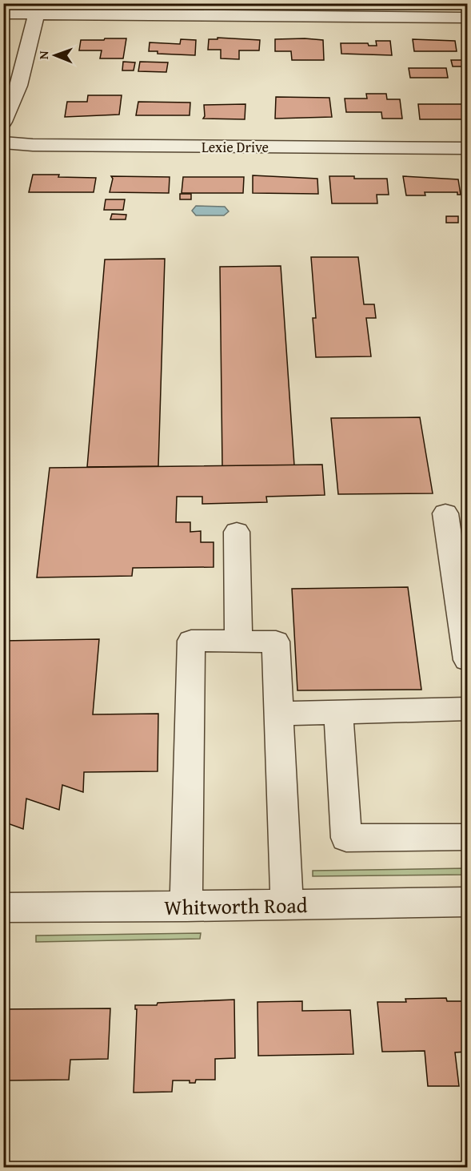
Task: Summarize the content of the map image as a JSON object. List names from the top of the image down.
{
  "streets": {
    "street": ["Lexie Drive", "Whitworth Road"]
  },
  "north": "left"
}
